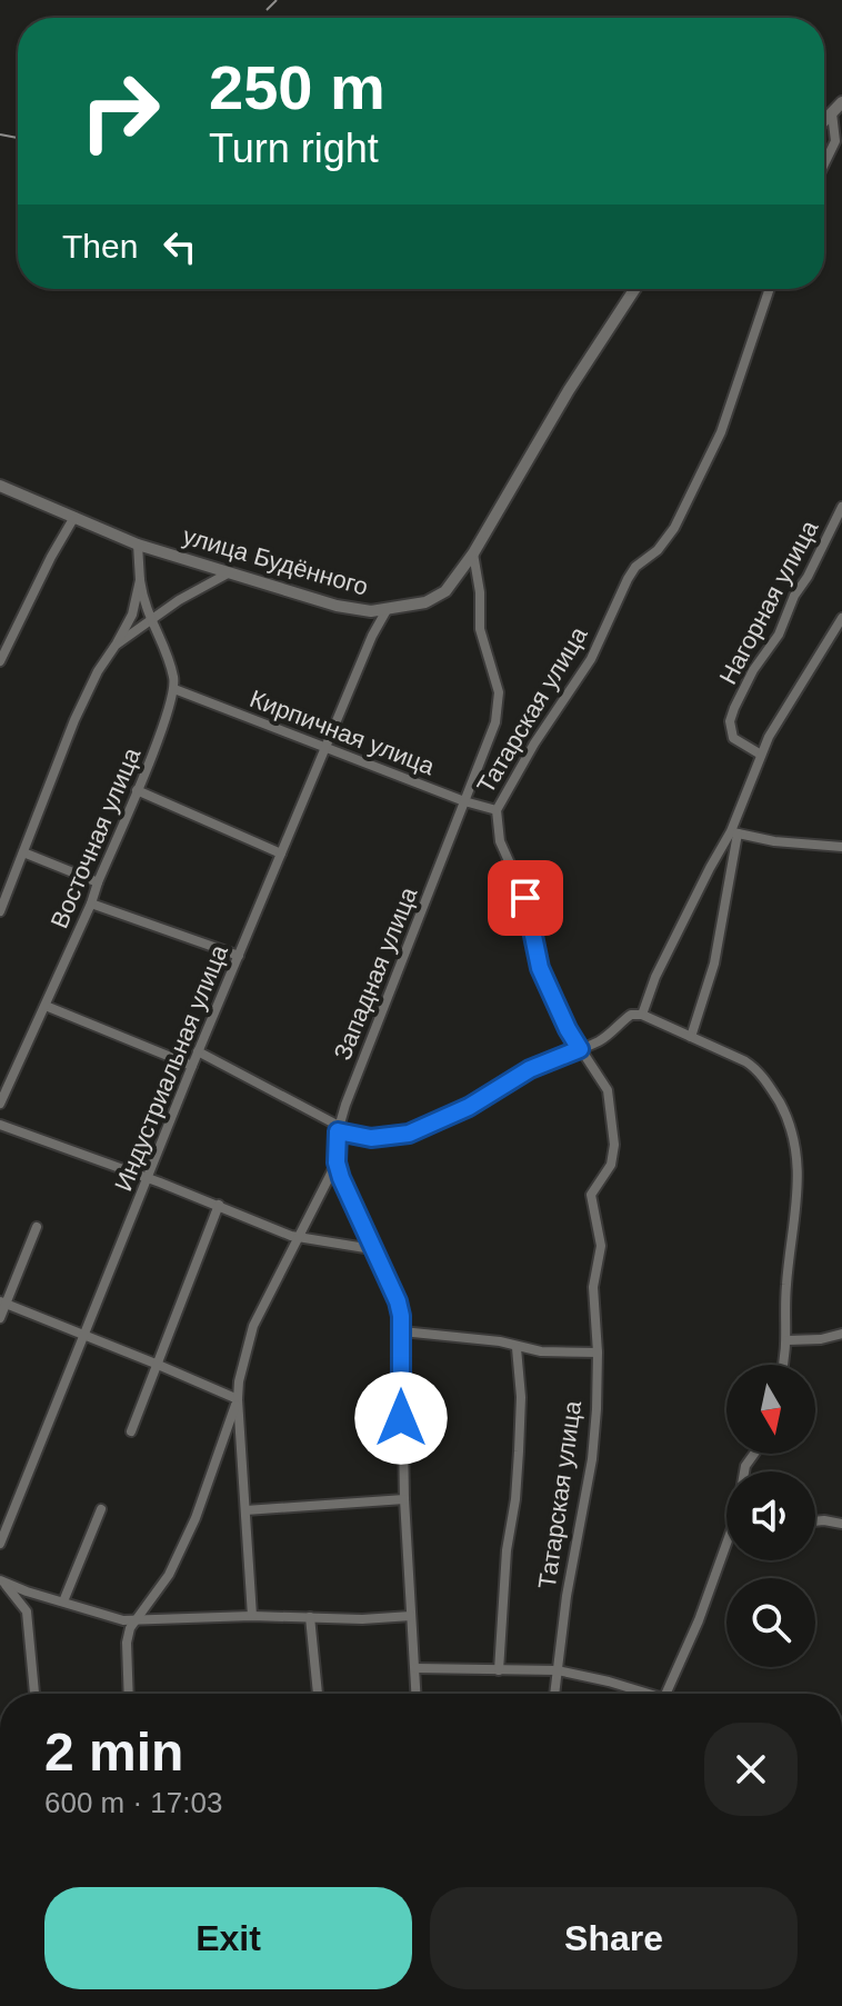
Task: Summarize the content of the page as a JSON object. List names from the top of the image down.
{
  "streets": {
    "street": [
      "улица Будённого",
      "Нагорная улица",
      "Татарская улица",
      "Кирпичная улица",
      "Восточная улица",
      "Западная улица",
      "Индустриальная улица"
    ]
  },
  "crossings": [
    ["улица Будённого", "Западная улица"],
    ["улица Будённого", "Индустриальная улица"],
    ["Татарская улица", "Кирпичная улица"],
    ["Кирпичная улица", "Восточная улица"],
    ["Кирпичная улица", "Западная улица"],
    ["Кирпичная улица", "Индустриальная улица"]
  ],
  "north": "bottom",
  "page": {
    "turn": ["250 m", "Turn right"],
    "then": "Then",
    "heading": ["2 min", "600 m · 17:03"],
    "buttons": ["Exit", "Share"]
  }
}
